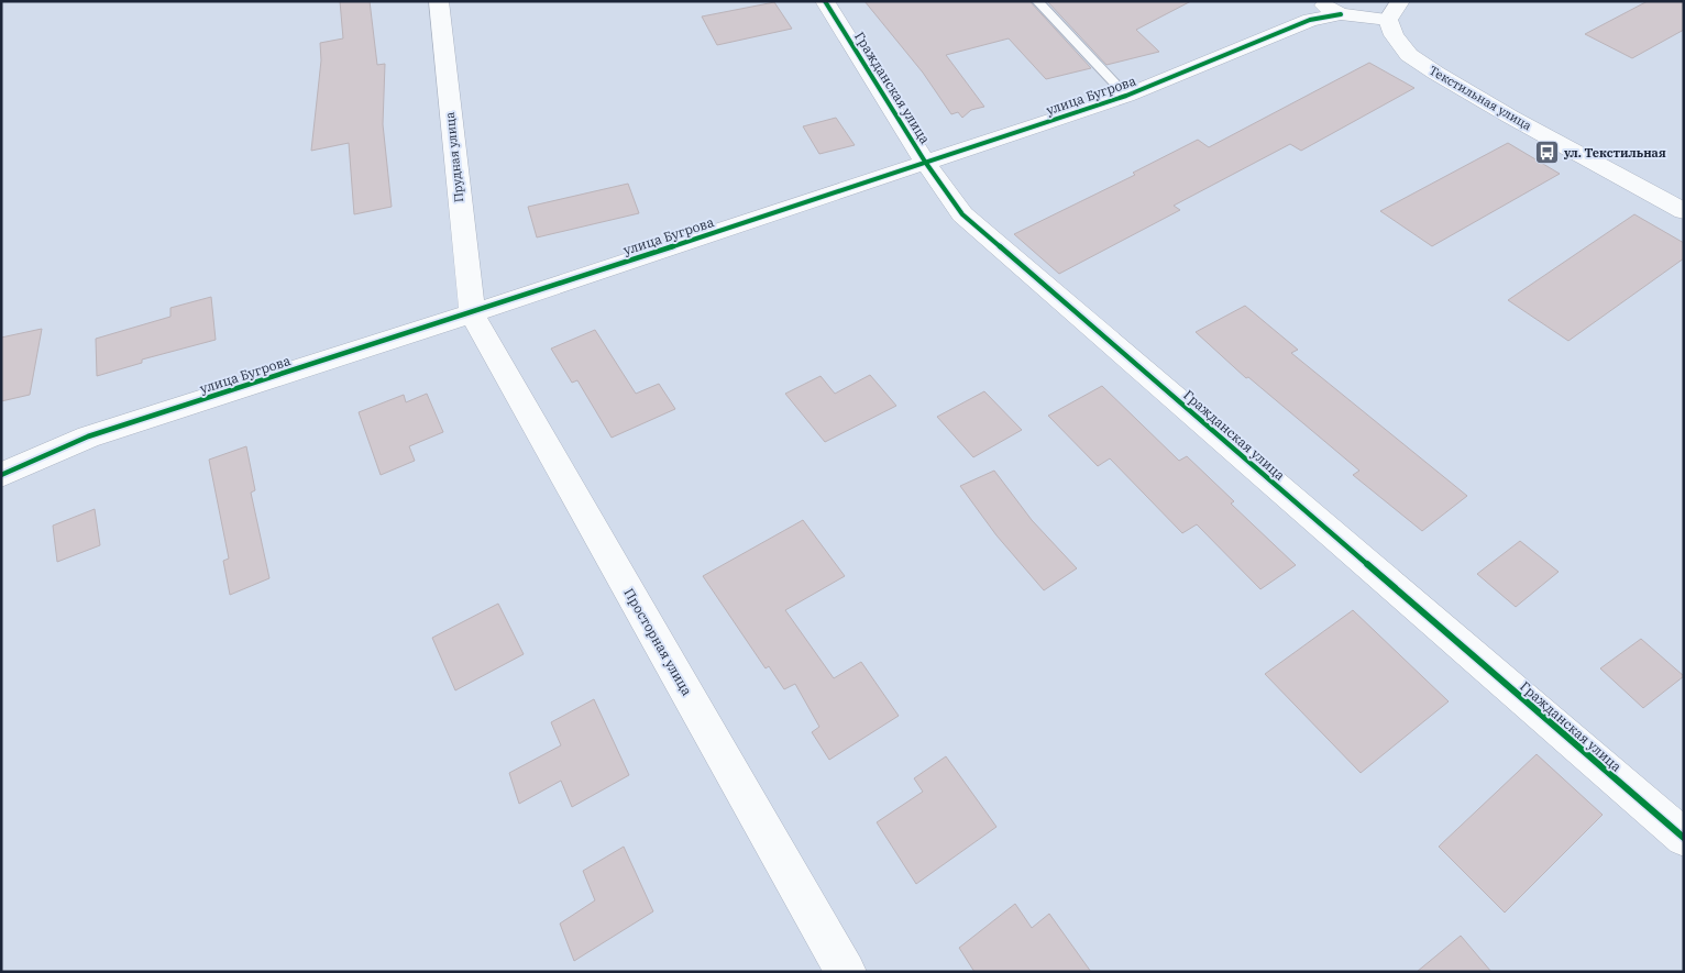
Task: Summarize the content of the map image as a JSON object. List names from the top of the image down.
{
  "streets": {
    "street": [
      "Гражданская улица",
      "улица Бугрова",
      "Текстильная улица",
      "Прудная улица",
      "Просторная улица"
    ]
  },
  "crossings": [
    ["Гражданская улица", "улица Бугрова"],
    ["улица Бугрова", "Текстильная улица"],
    ["улица Бугрова", "Прудная улица"],
    ["улица Бугрова", "Просторная улица"],
    ["Прудная улица", "Просторная улица"]
  ],
  "places": {
    "bus stop": ["ул. Текстильная"]
  }
}
